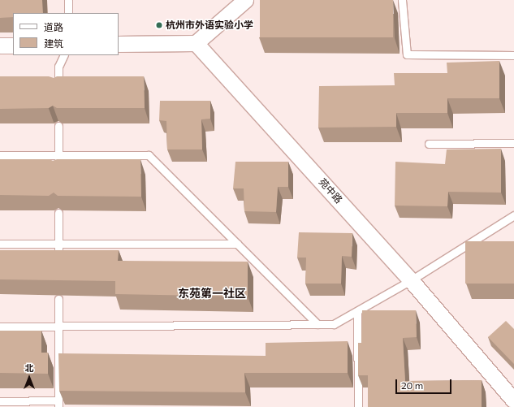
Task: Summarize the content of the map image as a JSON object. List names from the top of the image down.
{
  "streets": {
    "street": ["苑中路"]
  },
  "districts": ["东苑第一社区"],
  "places": ["杭州市外语实验小学"],
  "legend": ["道路", "建筑"],
  "scale_bar": "20 m",
  "north": "top"
}
